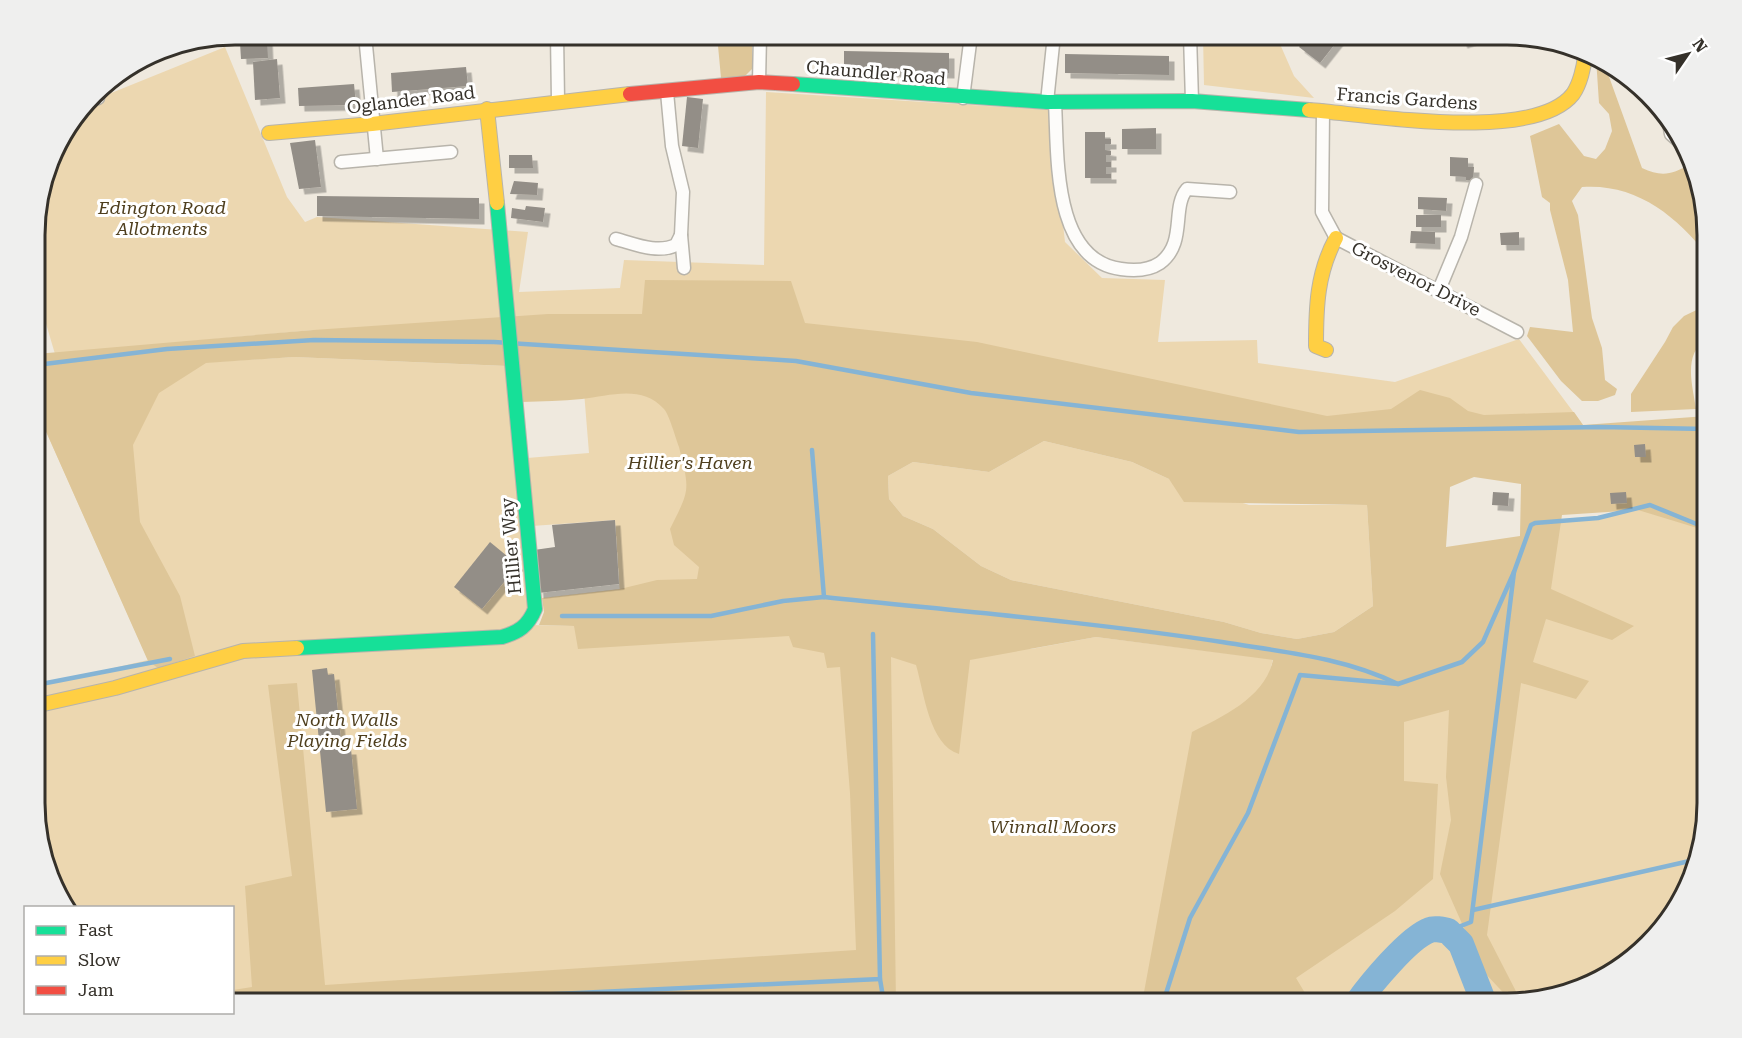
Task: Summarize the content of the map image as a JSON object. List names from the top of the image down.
{
  "streets": {
    "street": [
      "Chaundler Road",
      "Francis Gardens",
      "Oglander Road",
      "Grosvenor Drive",
      "Hillier Way"
    ]
  },
  "crossings": [
    ["Chaundler Road", "Francis Gardens"],
    ["Chaundler Road", "Oglander Road"],
    ["Francis Gardens", "Grosvenor Drive"],
    ["Oglander Road", "Hillier Way"]
  ],
  "parks": [
    "Edington Road Allotments",
    "Hillier's Haven",
    "North Walls Playing Fields",
    "Winnall Moors"
  ],
  "legend": ["Fast", "Slow", "Jam"],
  "north": "top right"
}
